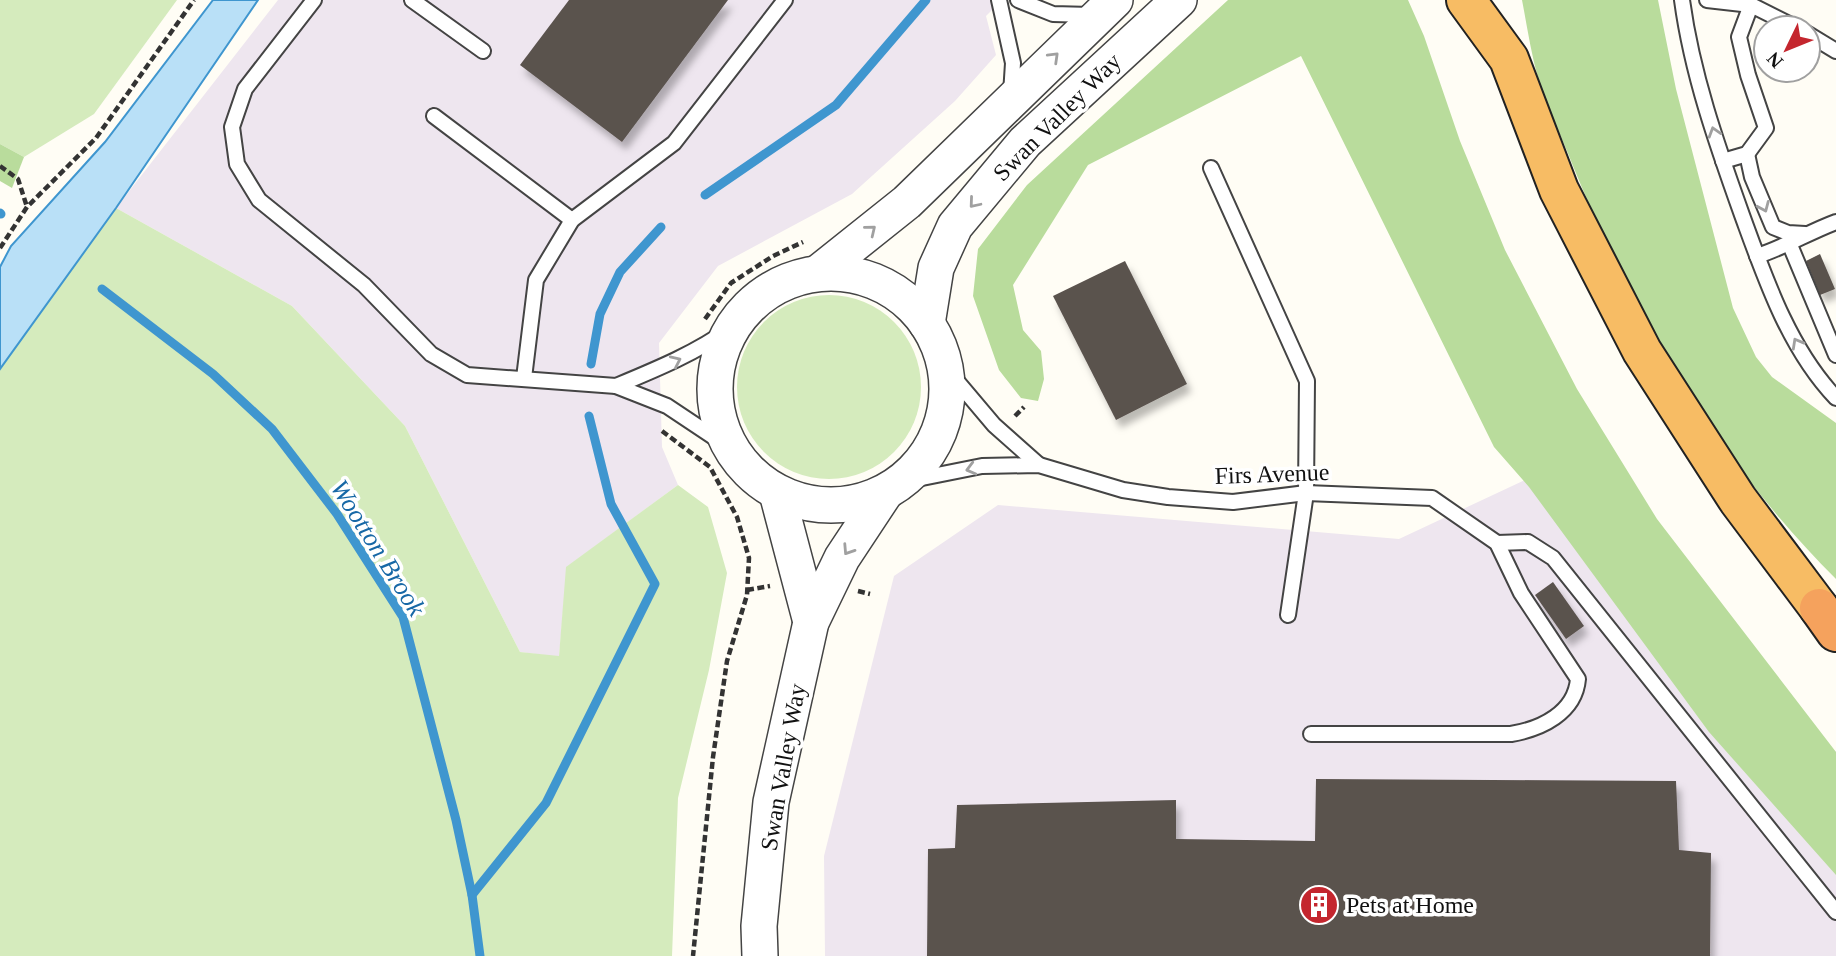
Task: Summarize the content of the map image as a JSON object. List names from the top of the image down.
{
  "streets": {
    "street": ["Swan Valley Way"],
    "lane": ["Firs Avenue"]
  },
  "crossings": [
    ["Swan Valley Way", "Firs Avenue"]
  ],
  "water": ["Wootton Brook"],
  "places": {
    "building": ["Pets at Home"]
  },
  "north": "bottom left"
}
